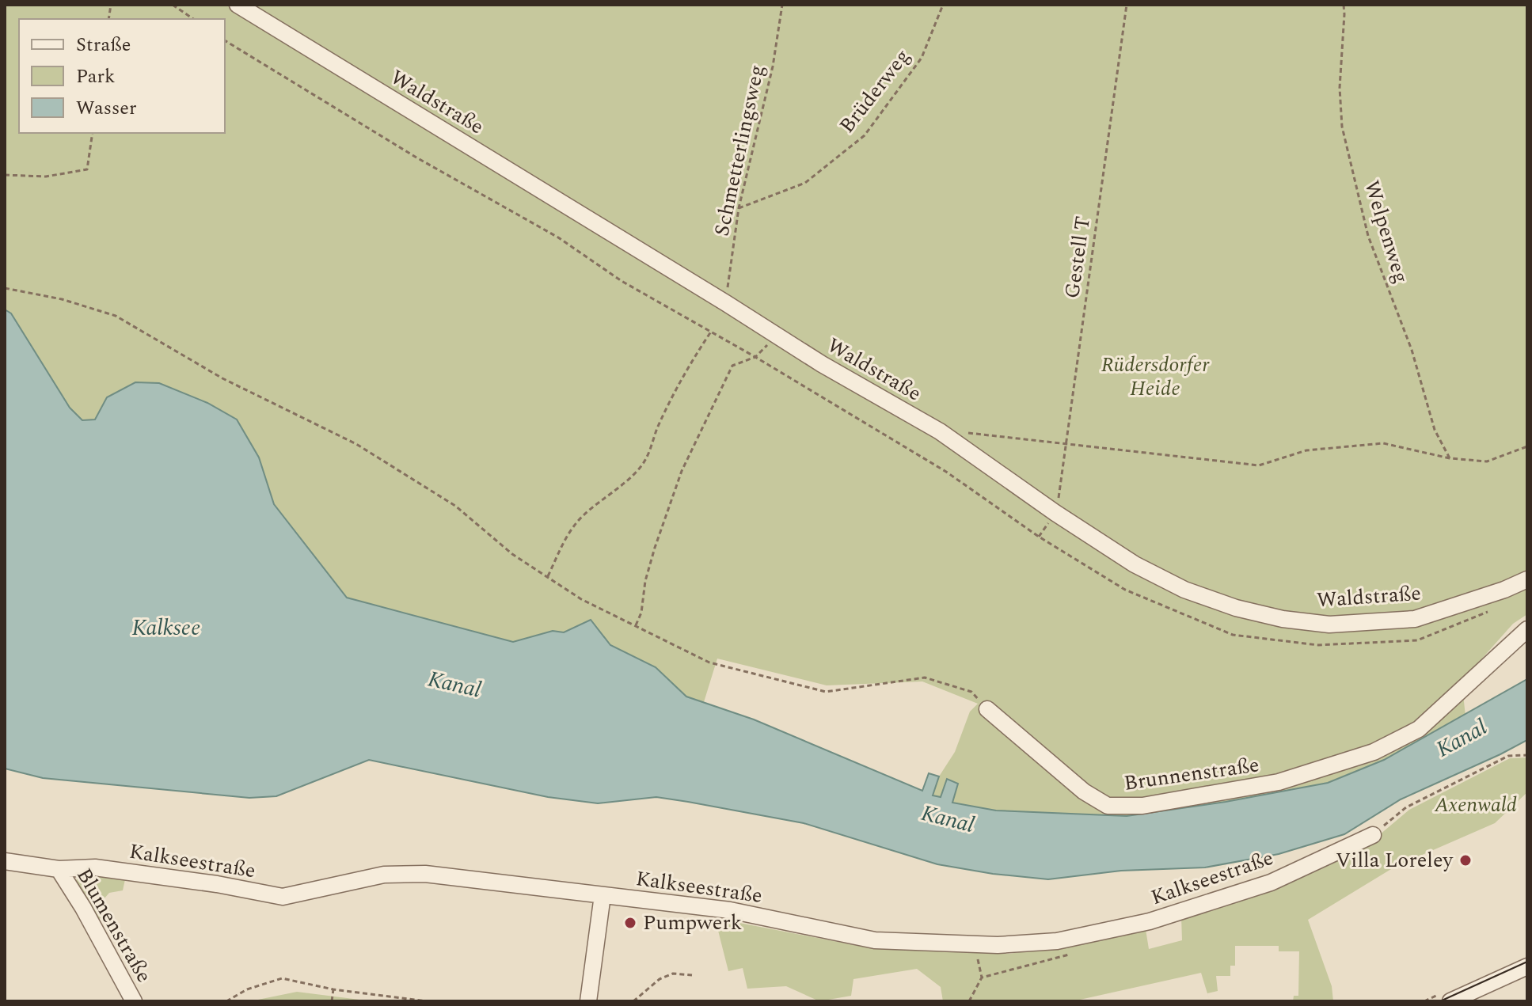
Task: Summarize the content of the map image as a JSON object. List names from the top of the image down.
{
  "streets": {
    "street": [
      "Waldstraße",
      "Brunnenstraße",
      "Kalkseestraße",
      "Blumenstraße"
    ],
    "path": [
      "Brüderweg",
      "Schmetterlingsweg",
      "Welpenweg",
      "Gestell T"
    ]
  },
  "crossings": [
    ["Brüderweg", "Schmetterlingsweg"],
    ["Waldstraße", "Schmetterlingsweg"],
    ["Waldstraße", "Gestell T"],
    ["Kalkseestraße", "Blumenstraße"]
  ],
  "water": ["Kalksee", "Kanal"],
  "parks": ["Rüdersdorfer Heide", "Axenwald"],
  "places": ["Villa Loreley", "Pumpwerk"],
  "legend": ["Straße", "Park", "Wasser"]
}
